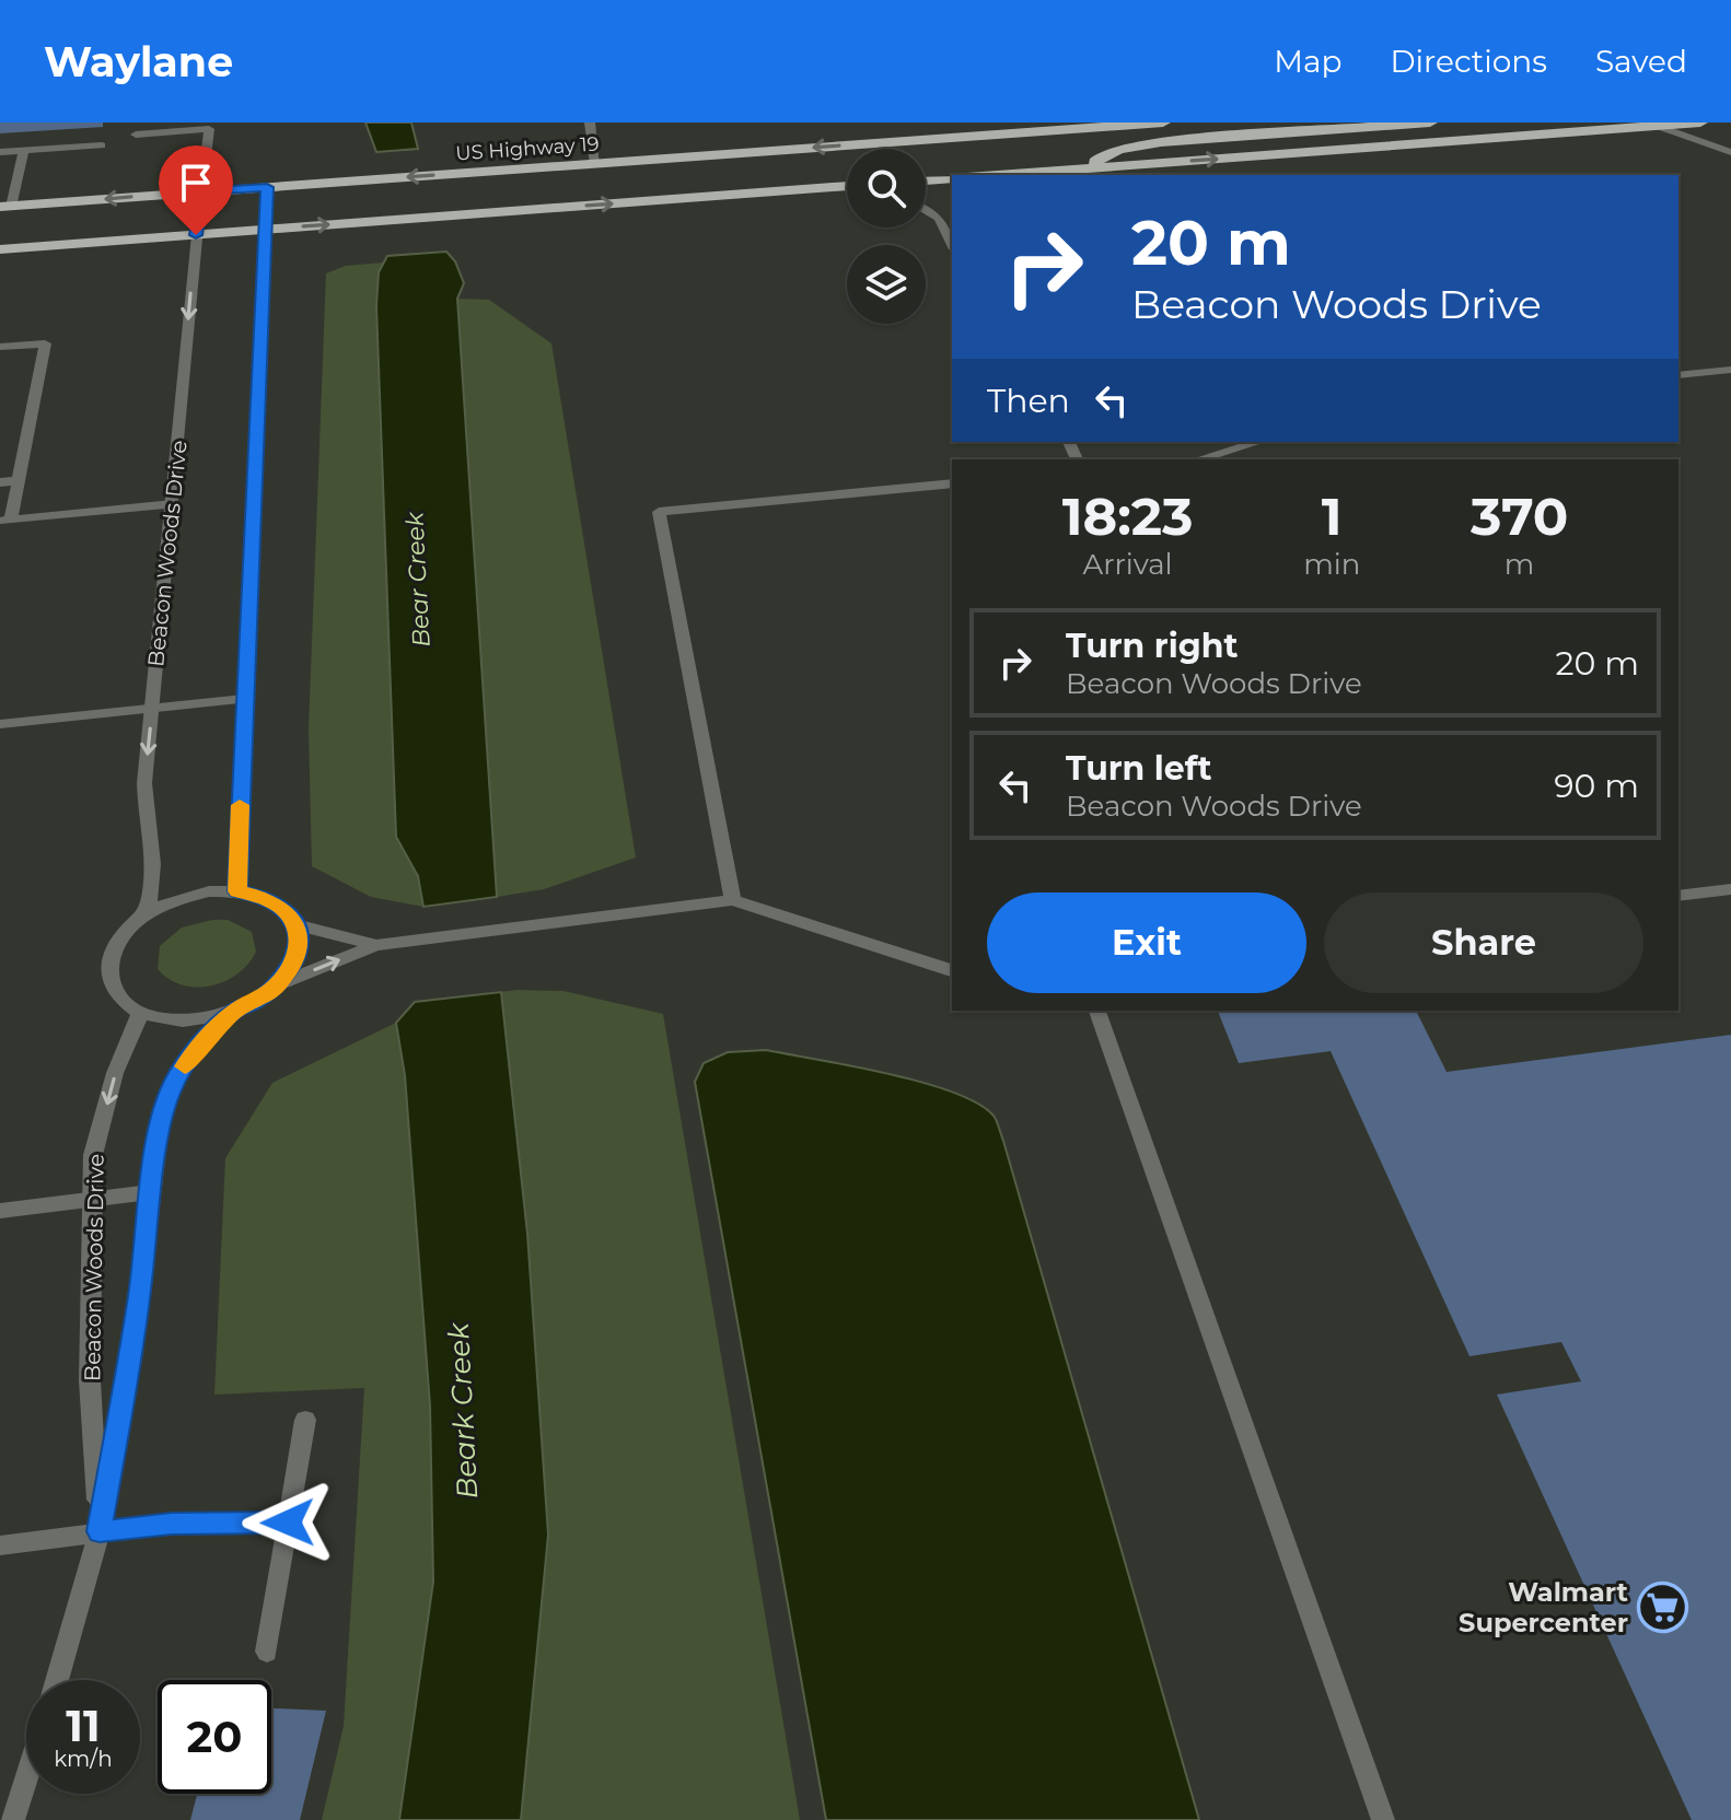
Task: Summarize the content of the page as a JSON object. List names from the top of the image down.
{
  "streets": {
    "highway": ["US Highway 19"],
    "street": ["Beacon Woods Drive"]
  },
  "crossings": [
    ["US Highway 19", "Beacon Woods Drive"]
  ],
  "water": ["Bear Creek", "Beark Creek"],
  "places": {
    "supermarket": ["Walmart Supercenter"]
  },
  "page": {
    "header": "Waylane",
    "nav": ["Map", "Directions", "Saved"],
    "turn": ["20 m", "Beacon Woods Drive"],
    "then": "Then",
    "eta": [
      "18:23",
      "Arrival",
      "1",
      "min",
      "370",
      "m"
    ],
    "list": [
      {
        "name": "Turn right",
        "note": "Beacon Woods Drive",
        "value": "20 m"
      },
      {
        "name": "Turn left",
        "note": "Beacon Woods Drive",
        "value": "90 m"
      }
    ],
    "buttons": ["Exit", "Share"],
    "speed": "11 km/h",
    "limit": "20"
  }
}
